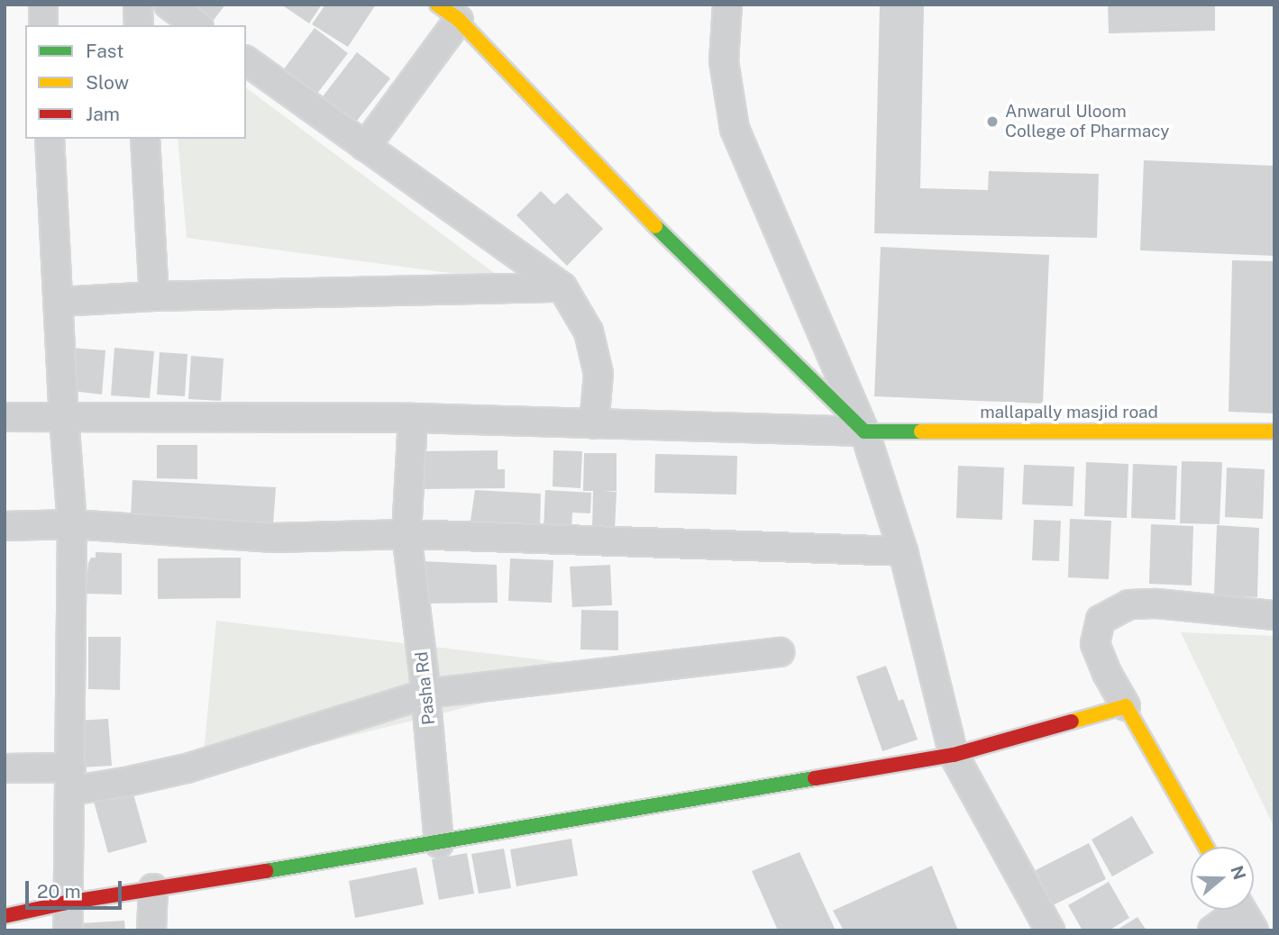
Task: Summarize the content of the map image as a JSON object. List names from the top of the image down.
{
  "streets": {
    "street": ["mallapally masjid road", "Pasha Rd"]
  },
  "places": ["Anwarul Uloom College of Pharmacy"],
  "legend": ["Fast", "Slow", "Jam"],
  "scale_bar": "20 m",
  "north": "right"
}
